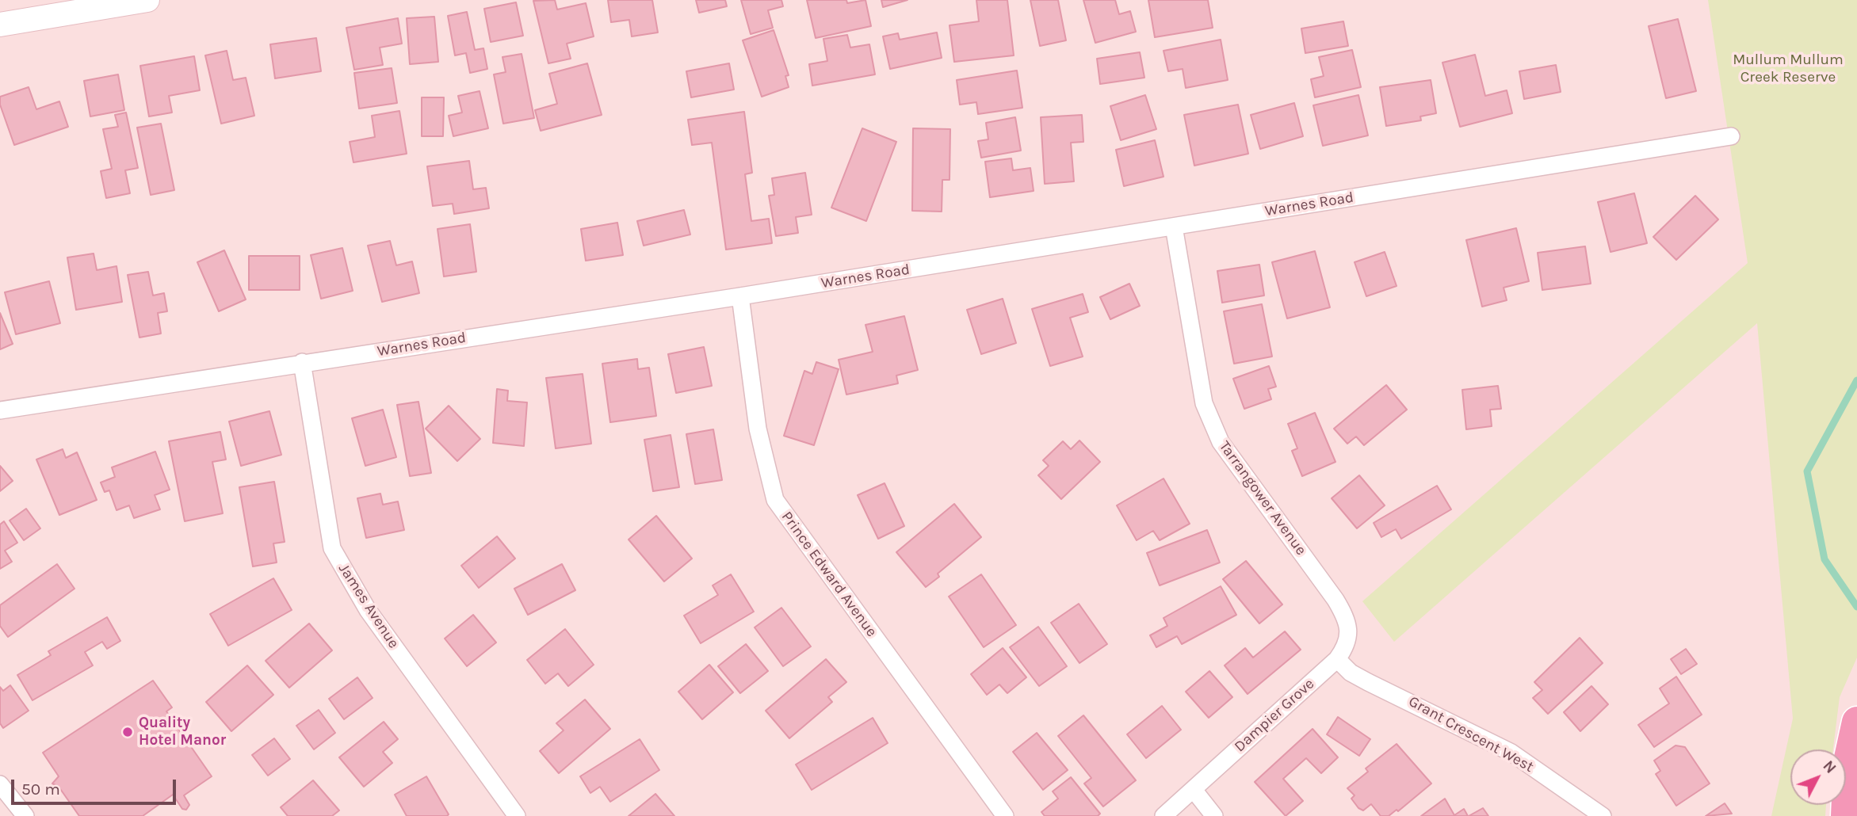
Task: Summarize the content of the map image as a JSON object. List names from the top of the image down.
{
  "streets": {
    "street": [
      "Warnes Road",
      "Tarrangower Avenue",
      "Prince Edward Avenue",
      "James Avenue",
      "Dampier Grove",
      "Grant Crescent West"
    ]
  },
  "crossings": [
    ["Warnes Road", "Tarrangower Avenue"],
    ["Warnes Road", "Prince Edward Avenue"],
    ["Warnes Road", "James Avenue"],
    ["Tarrangower Avenue", "Dampier Grove"],
    ["Dampier Grove", "Grant Crescent West"]
  ],
  "parks": ["Mullum Mullum Creek Reserve"],
  "places": ["Quality Hotel Manor"],
  "scale_bar": "50 m",
  "north": "top right"
}
